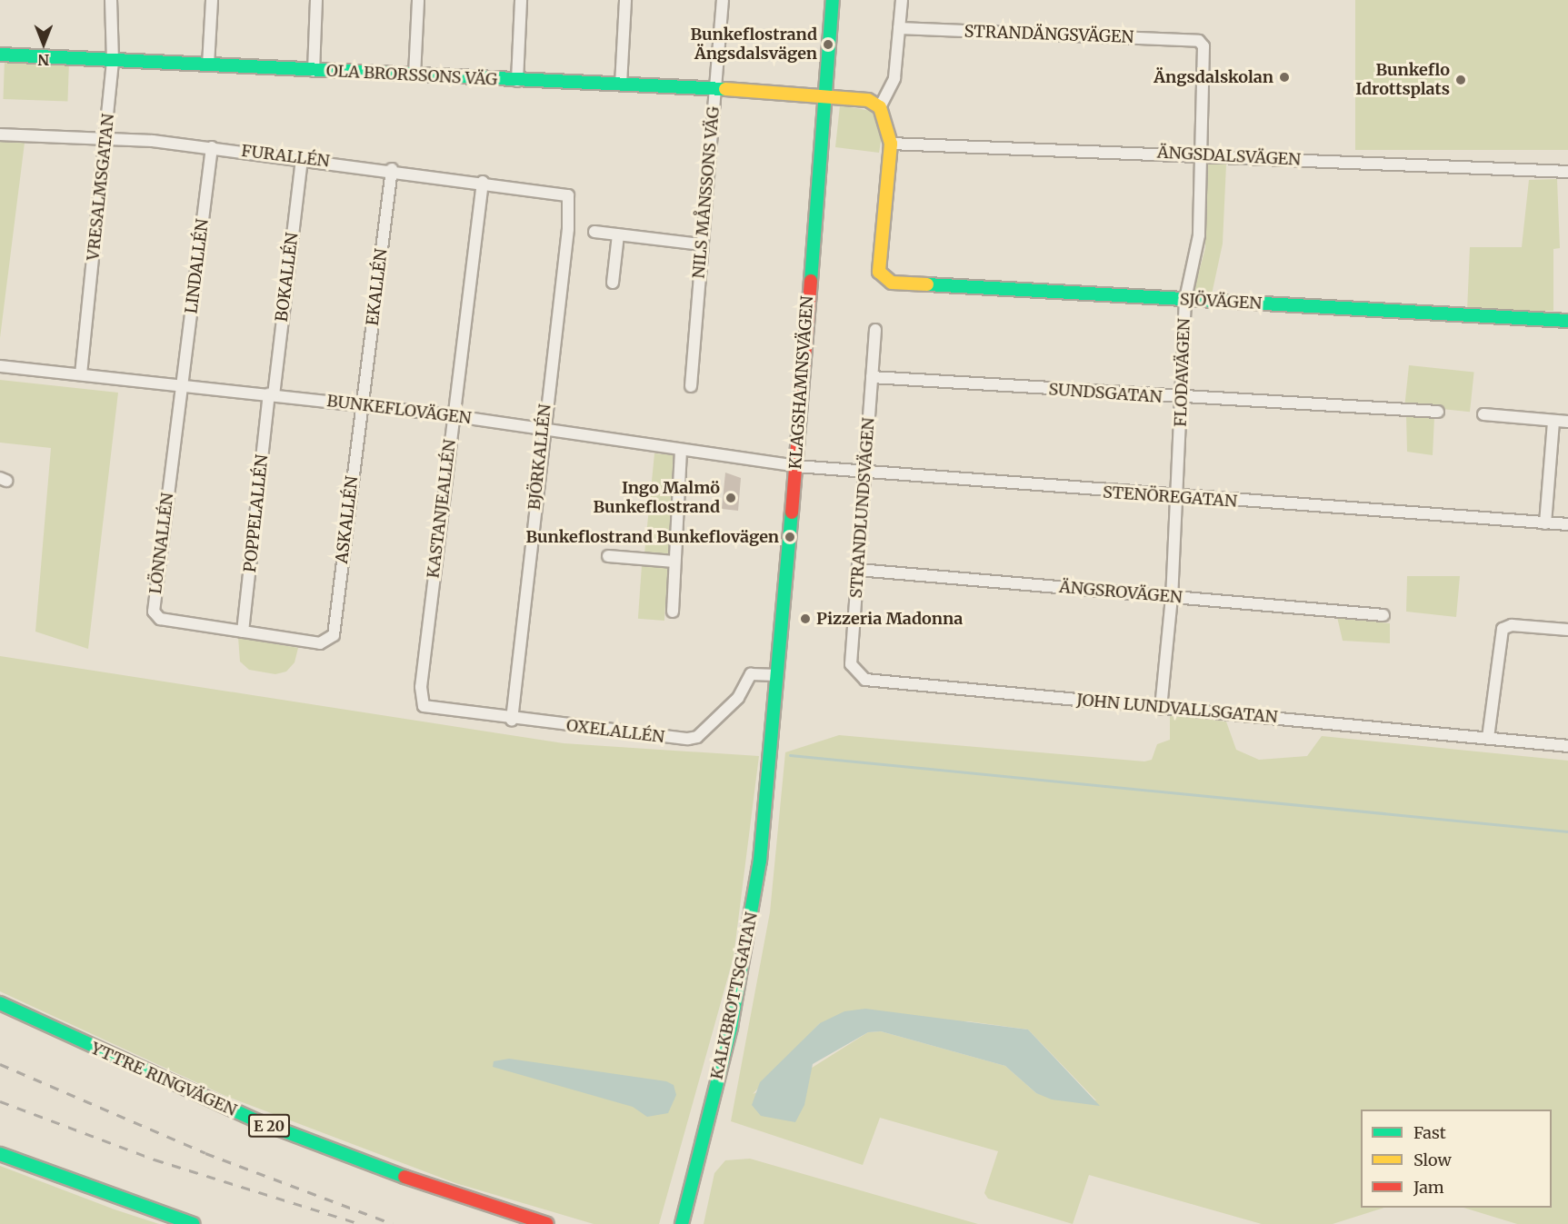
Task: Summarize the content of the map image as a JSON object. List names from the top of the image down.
{
  "streets": {
    "main road": [
      "OLA BRORSSONS VÄG",
      "SJÖVÄGEN",
      "KLAGSHAMNSVÄGEN",
      "KALKBROTTSGATAN",
      "YTTRE RINGVÄGEN",
      "E 20"
    ],
    "street": [
      "STRANDÄNGSVÄGEN",
      "FURALLÉN",
      "ÄNGSDALSVÄGEN",
      "VRESALMSGATAN",
      "NILS MÅNSSONS VÄG",
      "LINDALLÉN",
      "BOKALLÉN",
      "EKALLÉN",
      "FLODAVÄGEN",
      "SUNDSGATAN",
      "BUNKEFLOVÄGEN",
      "BJÖRKALLÉN",
      "STENÖREGATAN",
      "STRANDLUNDSVÄGEN",
      "KASTANJEALLÉN",
      "POPPELALLÉN",
      "ASKALLÉN",
      "LÖNNALLÉN",
      "ÄNGSROVÄGEN",
      "JOHN LUNDVALLSGATAN",
      "OXELALLÉN"
    ]
  },
  "crossings": [
    ["STRANDÄNGSVÄGEN", "FLODAVÄGEN"],
    ["OLA BRORSSONS VÄG", "VRESALMSGATAN"],
    ["OLA BRORSSONS VÄG", "NILS MÅNSSONS VÄG"],
    ["OLA BRORSSONS VÄG", "KLAGSHAMNSVÄGEN"],
    ["FURALLÉN", "VRESALMSGATAN"],
    ["FURALLÉN", "LINDALLÉN"],
    ["FURALLÉN", "BOKALLÉN"],
    ["FURALLÉN", "EKALLÉN"],
    ["FURALLÉN", "BJÖRKALLÉN"],
    ["FURALLÉN", "KASTANJEALLÉN"],
    ["ÄNGSDALSVÄGEN", "SJÖVÄGEN"],
    ["ÄNGSDALSVÄGEN", "FLODAVÄGEN"],
    ["VRESALMSGATAN", "BUNKEFLOVÄGEN"],
    ["LINDALLÉN", "BUNKEFLOVÄGEN"],
    ["LINDALLÉN", "LÖNNALLÉN"],
    ["BOKALLÉN", "BUNKEFLOVÄGEN"],
    ["BOKALLÉN", "POPPELALLÉN"],
    ["EKALLÉN", "BUNKEFLOVÄGEN"],
    ["EKALLÉN", "ASKALLÉN"],
    ["SJÖVÄGEN", "FLODAVÄGEN"],
    ["FLODAVÄGEN", "SUNDSGATAN"],
    ["FLODAVÄGEN", "STENÖREGATAN"],
    ["FLODAVÄGEN", "ÄNGSROVÄGEN"],
    ["FLODAVÄGEN", "JOHN LUNDVALLSGATAN"],
    ["KLAGSHAMNSVÄGEN", "BUNKEFLOVÄGEN"],
    ["KLAGSHAMNSVÄGEN", "STENÖREGATAN"],
    ["KLAGSHAMNSVÄGEN", "OXELALLÉN"],
    ["KLAGSHAMNSVÄGEN", "KALKBROTTSGATAN"],
    ["SUNDSGATAN", "STRANDLUNDSVÄGEN"],
    ["BUNKEFLOVÄGEN", "BJÖRKALLÉN"],
    ["BUNKEFLOVÄGEN", "STENÖREGATAN"],
    ["BUNKEFLOVÄGEN", "KASTANJEALLÉN"],
    ["BUNKEFLOVÄGEN", "POPPELALLÉN"],
    ["BUNKEFLOVÄGEN", "ASKALLÉN"],
    ["BUNKEFLOVÄGEN", "LÖNNALLÉN"],
    ["BJÖRKALLÉN", "OXELALLÉN"],
    ["STENÖREGATAN", "STRANDLUNDSVÄGEN"],
    ["STRANDLUNDSVÄGEN", "ÄNGSROVÄGEN"],
    ["STRANDLUNDSVÄGEN", "JOHN LUNDVALLSGATAN"],
    ["KASTANJEALLÉN", "OXELALLÉN"],
    ["POPPELALLÉN", "LÖNNALLÉN"],
    ["ASKALLÉN", "LÖNNALLÉN"]
  ],
  "places": [
    "Bunkeflostrand Ängsdalsvägen",
    "Ängsdalskolan",
    "Bunkeflo Idrottsplats",
    "Ingo Malmö Bunkeflostrand",
    "Bunkeflostrand Bunkeflovägen",
    "Pizzeria Madonna"
  ],
  "legend": ["Fast", "Slow", "Jam"],
  "north": "bottom"
}
